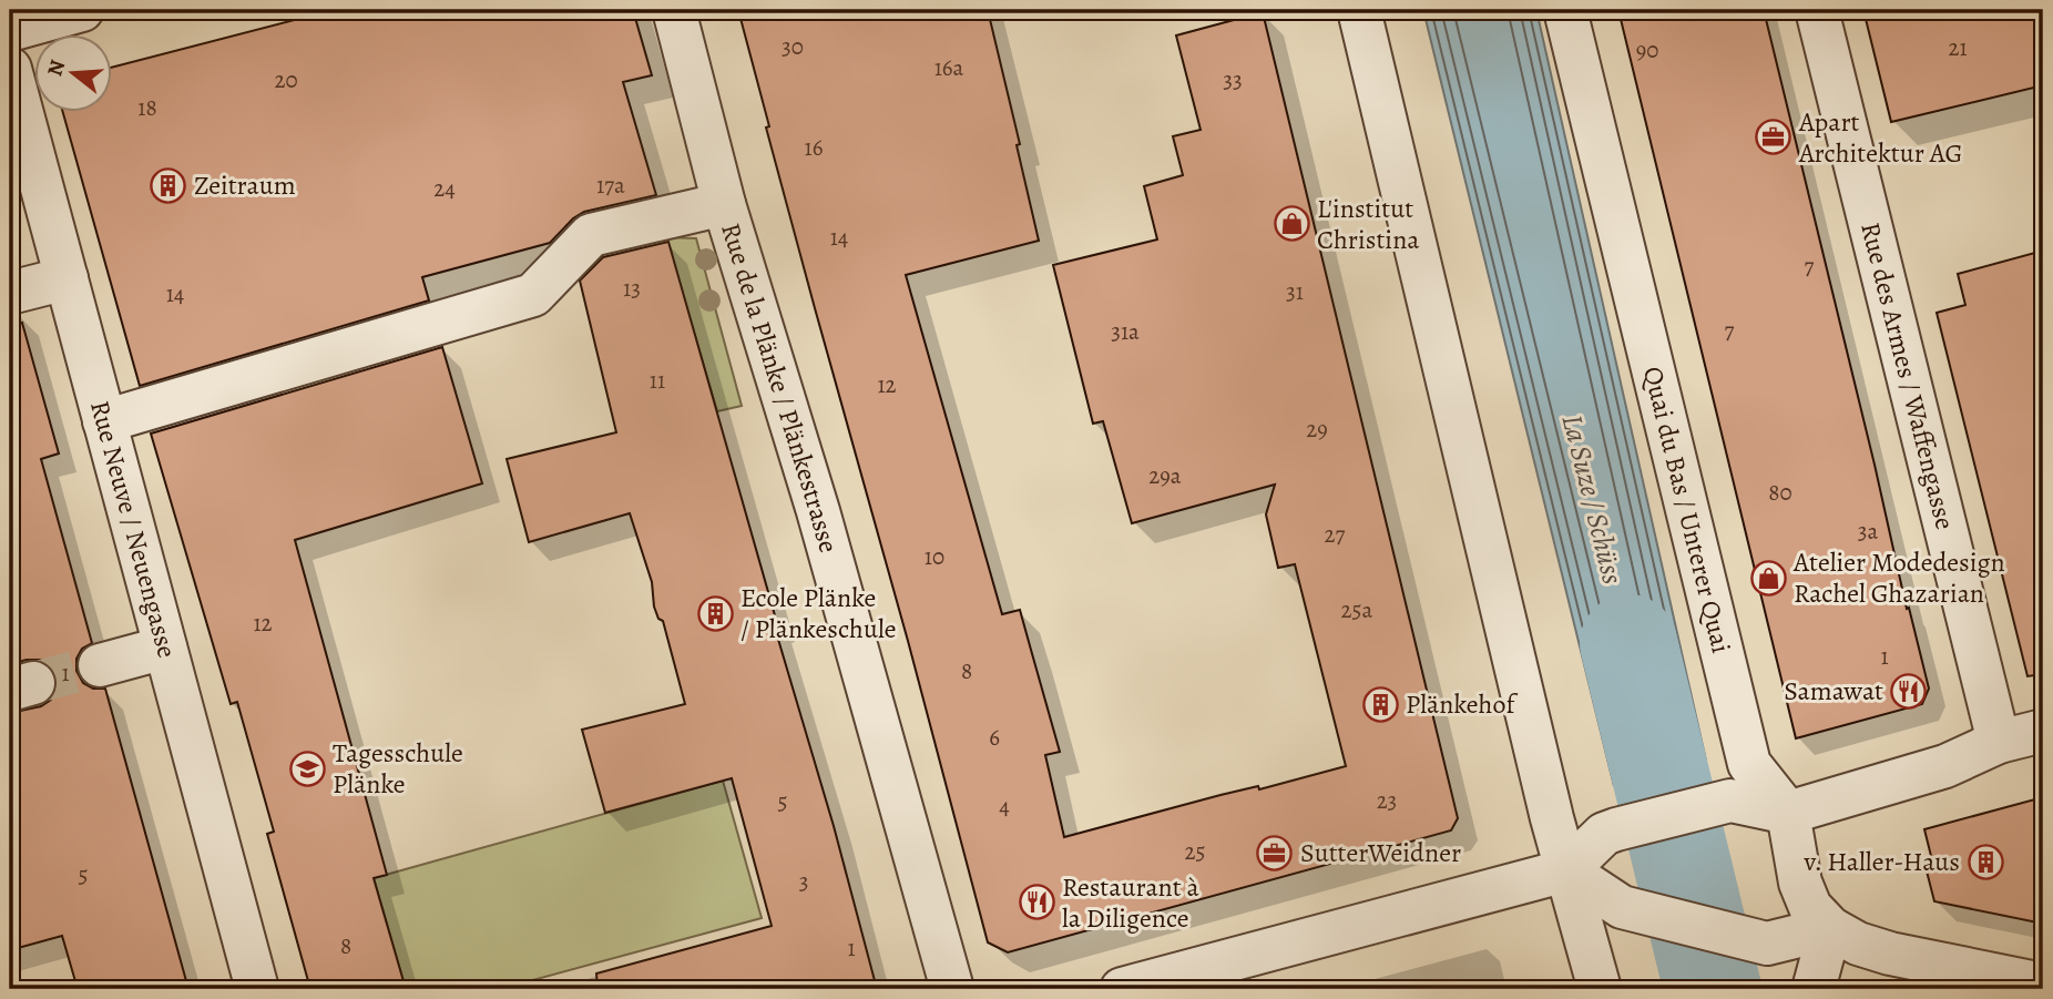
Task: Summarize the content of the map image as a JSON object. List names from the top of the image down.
{
  "streets": {
    "street": [
      "Rue des Armes / Waffengasse",
      "Rue de la Plänke / Plänkestrasse",
      "Quai du Bas / Unterer Quai",
      "Rue Neuve / Neuengasse"
    ]
  },
  "water": ["La Suze / Schüss"],
  "places": {
    "office": ["Apart Architektur AG", "SutterWeidner"],
    "building": [
      "Zeitraum",
      "Ecole Plänke / Plänkeschule",
      "Plänkehof",
      "v. Haller-Haus"
    ],
    "shop": ["L'institut Christina", "Atelier Modedesign Rachel Ghazarian"],
    "restaurant": ["Samawat", "Restaurant à la Diligence"],
    "school or university": ["Tagesschule Plänke"]
  },
  "house_numbers": [
    "30",
    "21",
    "90",
    "16a",
    "20",
    "33",
    "18",
    "16",
    "17a",
    "24",
    "14",
    "7",
    "13",
    "31",
    "14",
    "7",
    "31a",
    "11",
    "12",
    "29",
    "29a",
    "80",
    "3a",
    "27",
    "10",
    "25a",
    "12",
    "1",
    "8",
    "1",
    "6",
    "23",
    "5",
    "4",
    "25",
    "5",
    "3",
    "8",
    "1"
  ],
  "north": "left"
}
